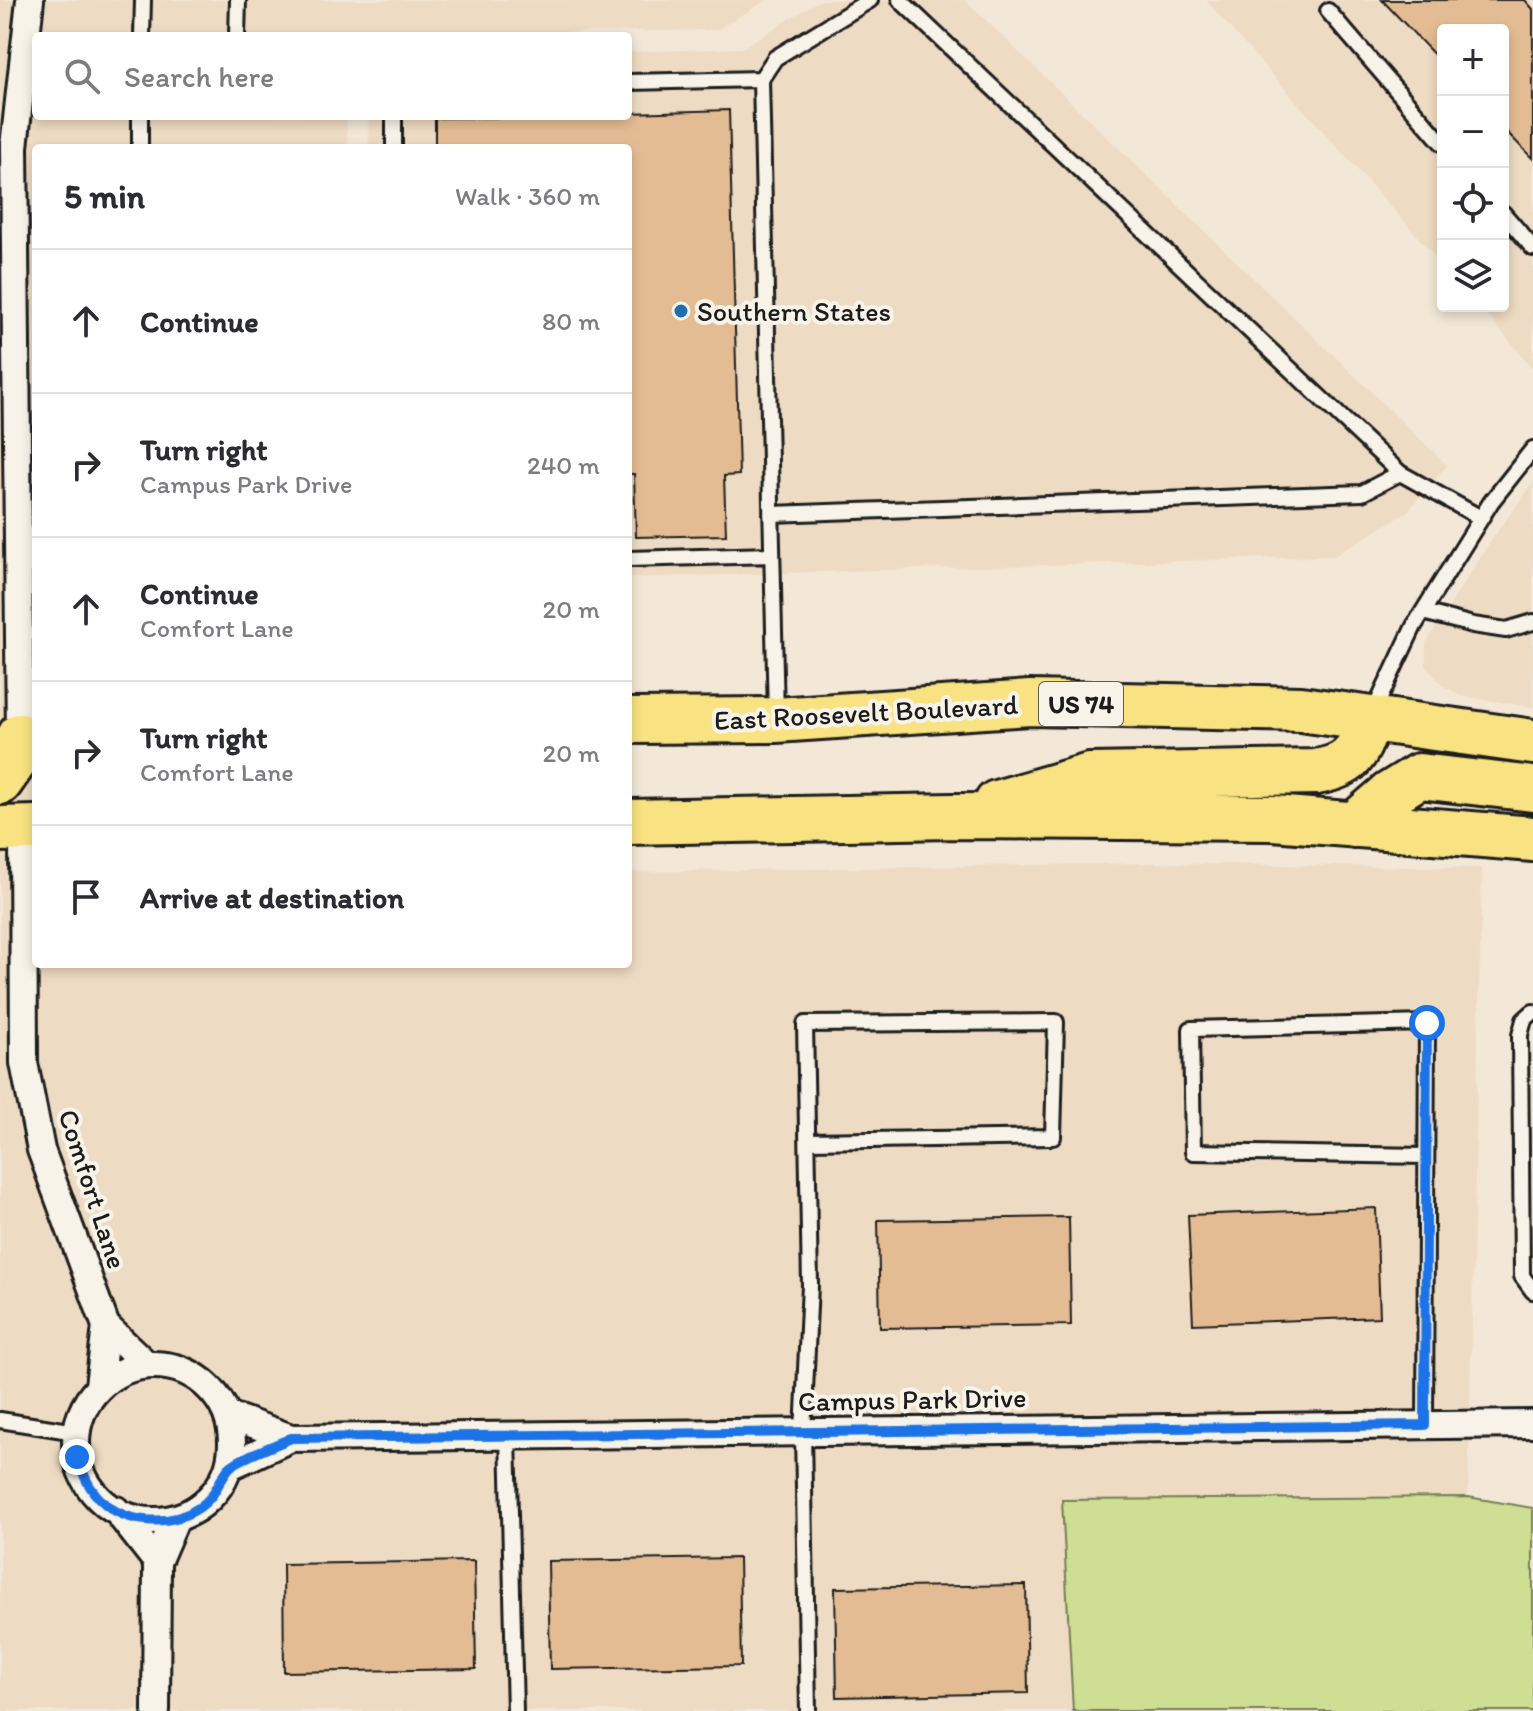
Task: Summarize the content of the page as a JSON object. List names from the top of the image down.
{
  "streets": {
    "highway": ["US 74", "East Roosevelt Boulevard"],
    "street": ["Comfort Lane", "Campus Park Drive"]
  },
  "crossings": [
    ["Comfort Lane", "Campus Park Drive"]
  ],
  "places": ["Southern States"],
  "page": {
    "map_buttons": ["+", "−"],
    "search": "Search here",
    "heading": ["5 min", "Walk · 360 m"],
    "list": [
      ["Continue", "80 m"],
      ["Turn right", "Campus Park Drive", "240 m"],
      ["Continue", "Comfort Lane", "20 m"],
      ["Turn right", "Comfort Lane", "20 m"],
      "Arrive at destination"
    ]
  }
}
